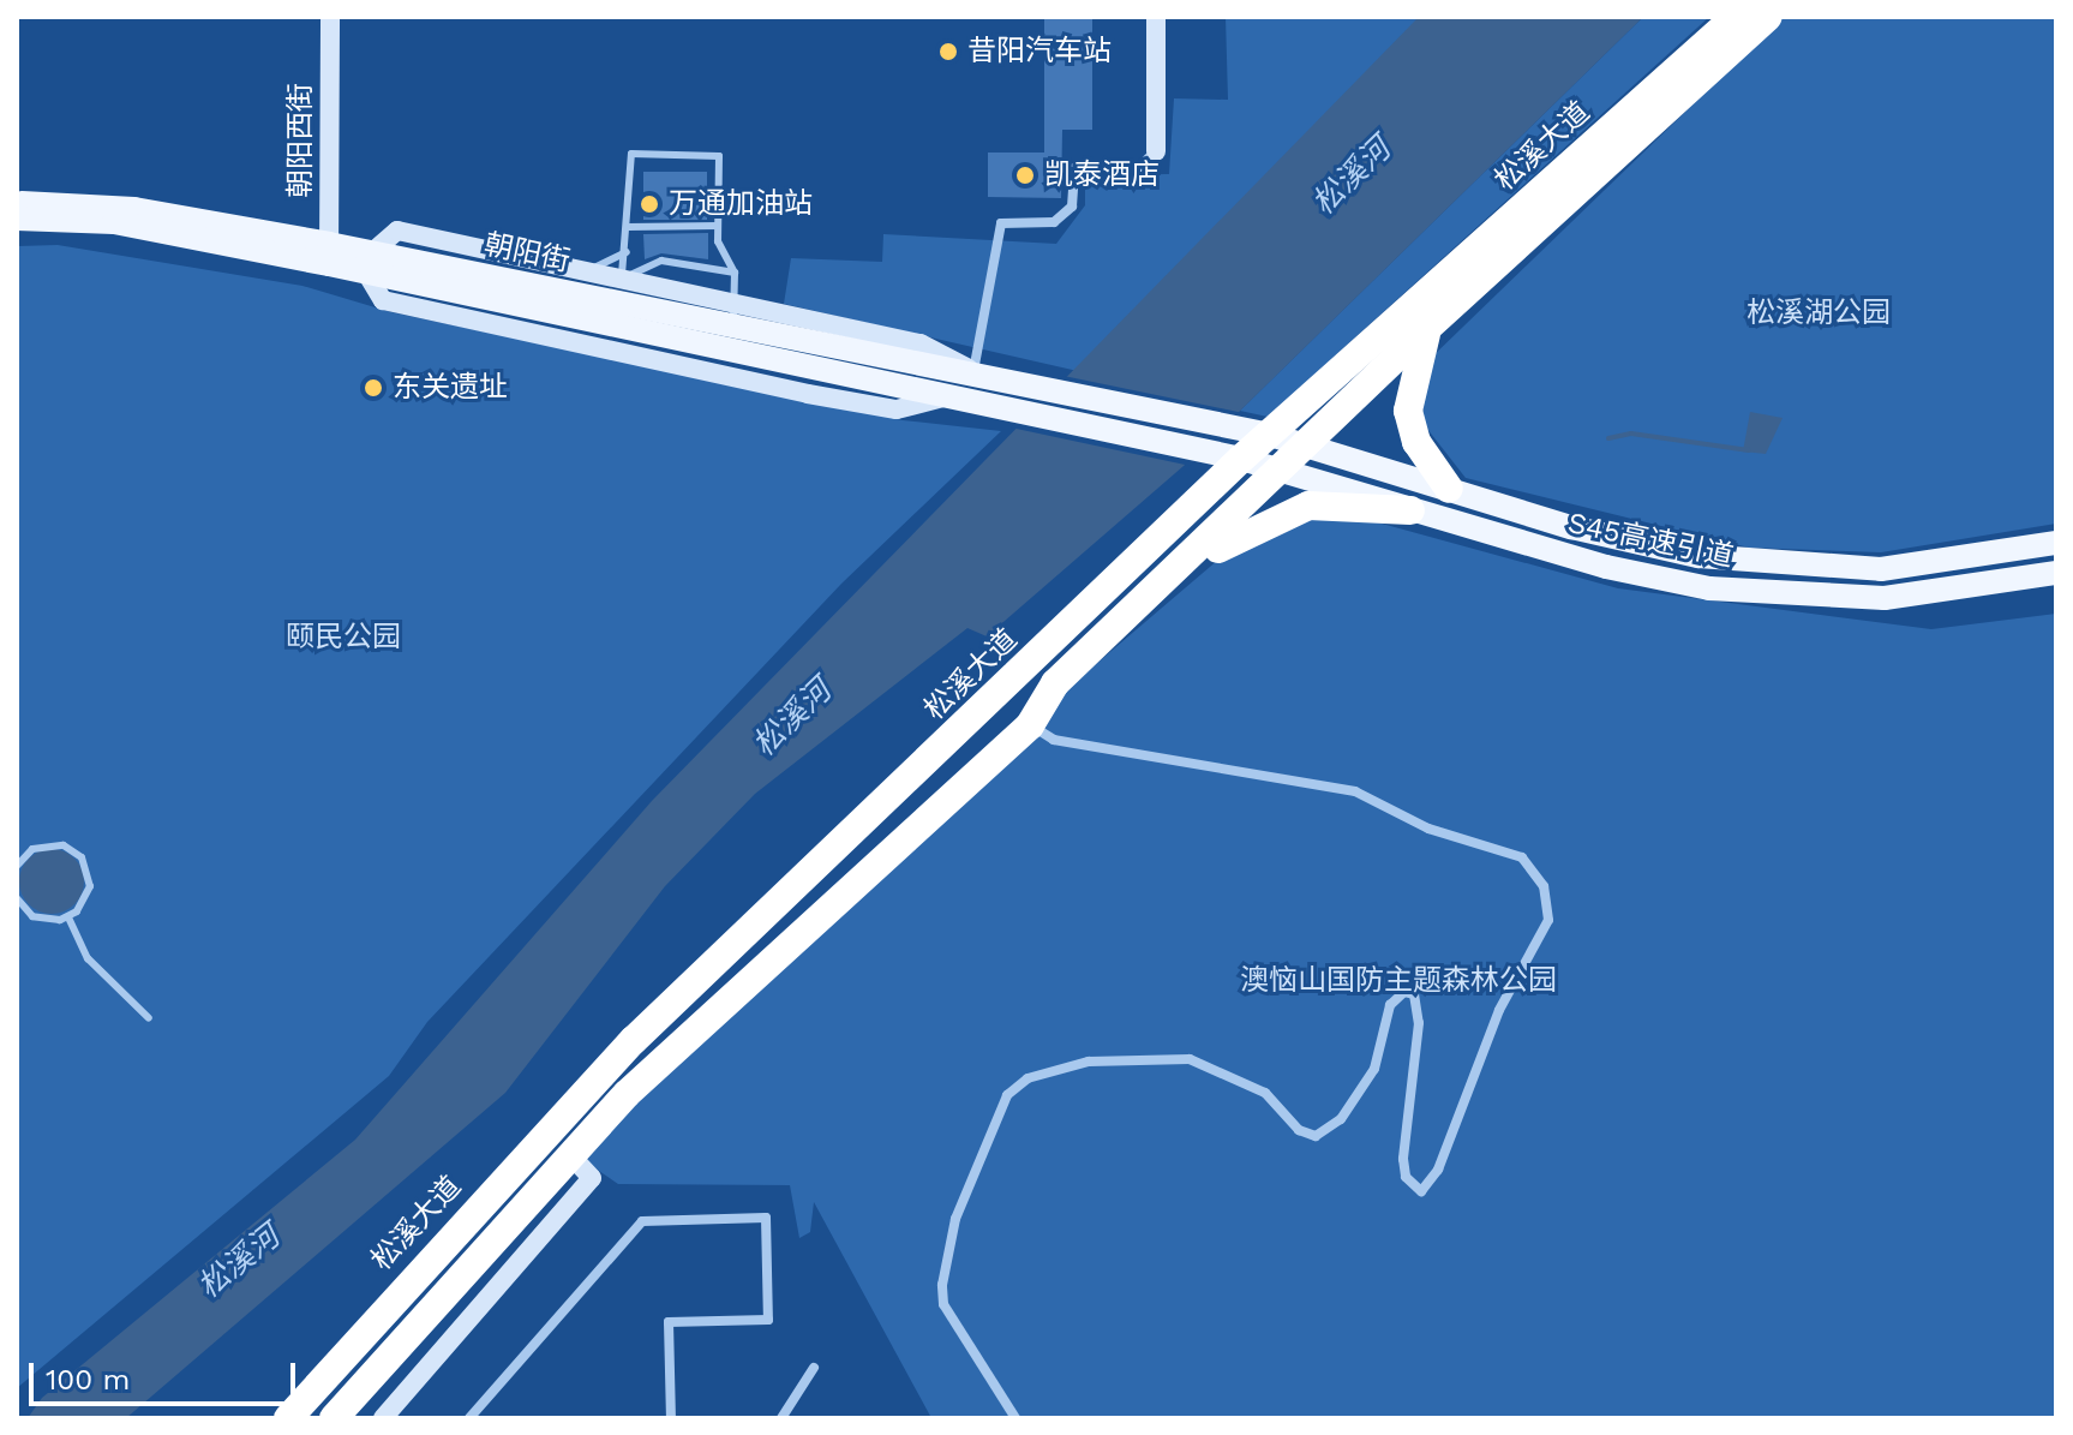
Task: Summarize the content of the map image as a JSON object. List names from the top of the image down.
{
  "streets": {
    "highway": ["松溪大道"],
    "main road": ["朝阳街", "S45高速引道"],
    "street": ["朝阳西街"]
  },
  "crossings": [
    ["朝阳西街", "朝阳街"],
    ["松溪大道", "朝阳街"],
    ["松溪大道", "S45高速引道"],
    ["朝阳街", "S45高速引道"]
  ],
  "water": ["松溪河"],
  "parks": ["松溪湖公园", "颐民公园", "澳恼山国防主题森林公园"],
  "places": [
    "昔阳汽车站",
    "凯泰酒店",
    "万通加油站",
    "东关遗址"
  ],
  "scale_bar": "100 m"
}
